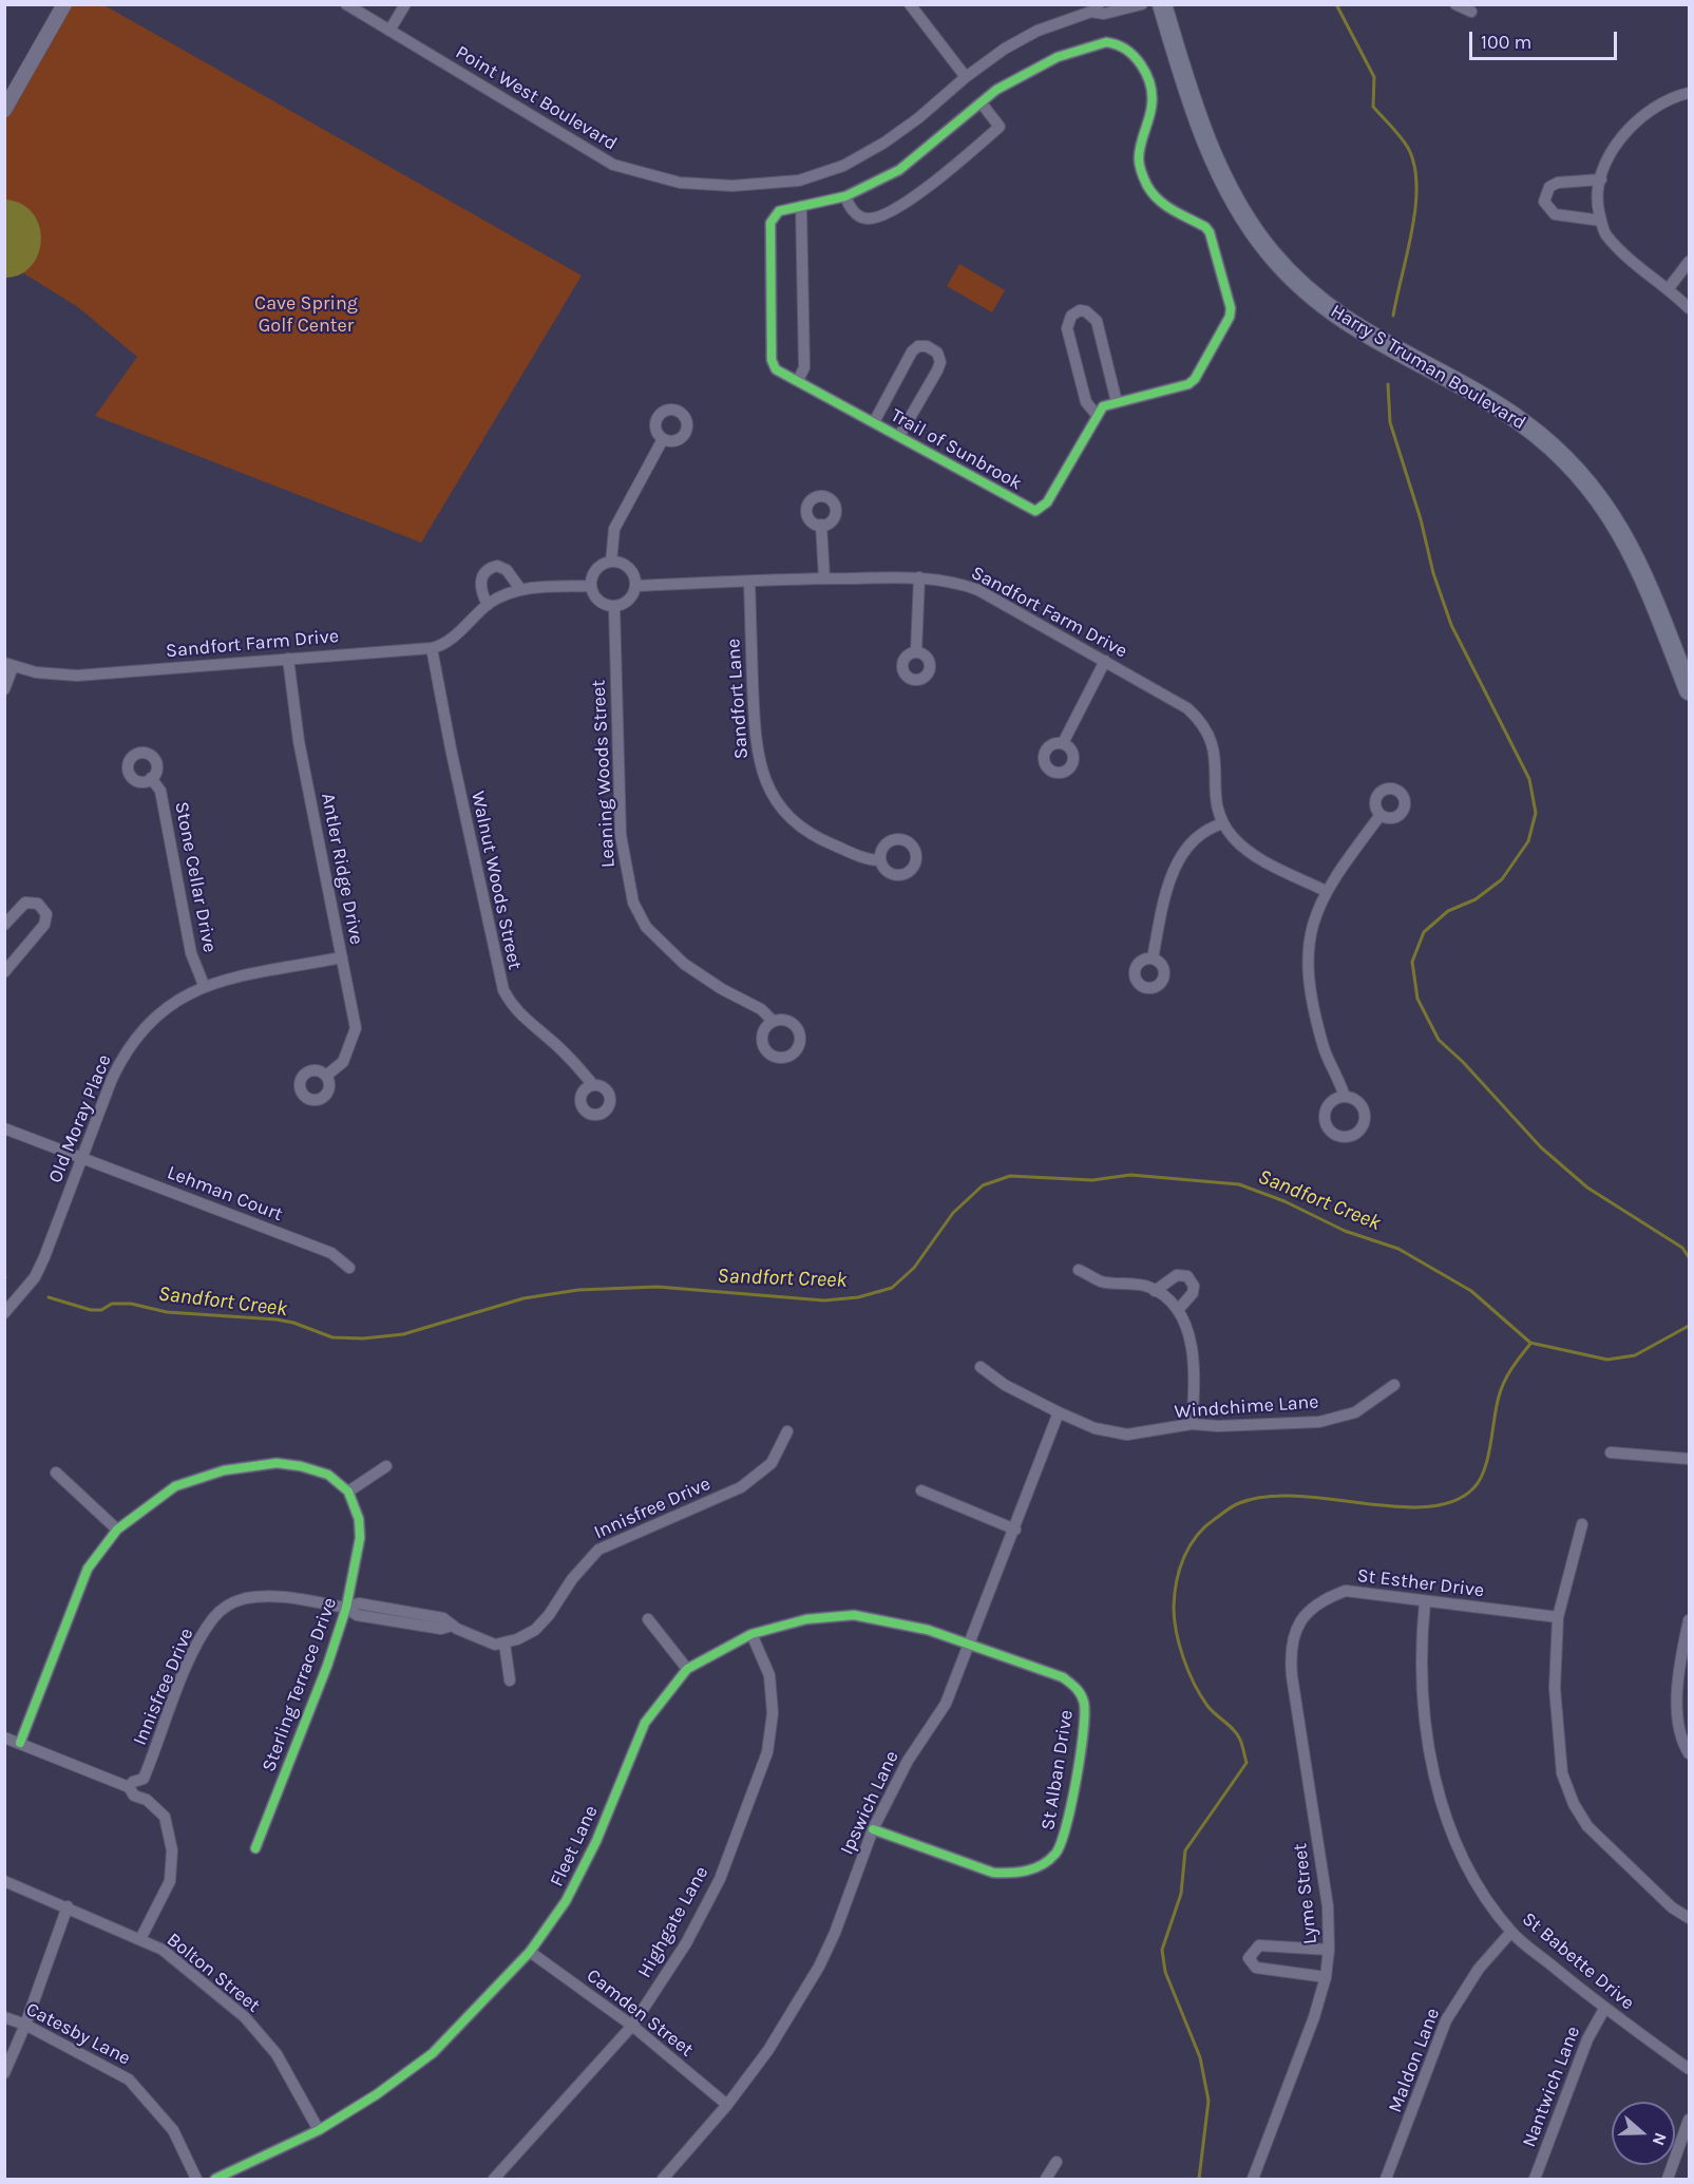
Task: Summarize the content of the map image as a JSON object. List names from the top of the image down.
{
  "streets": {
    "main road": ["Harry S Truman Boulevard"],
    "street": [
      "Point West Boulevard",
      "Trail of Sunbrook",
      "Sandfort Farm Drive",
      "Sandfort Lane",
      "Leaning Woods Street",
      "Antler Ridge Drive",
      "Stone Cellar Drive",
      "Walnut Woods Street",
      "Old Moray Place",
      "Lehman Court",
      "Windchime Lane",
      "Innisfree Drive",
      "St Esther Drive",
      "Sterling Terrace Drive",
      "St Alban Drive",
      "Ipswich Lane",
      "Fleet Lane",
      "Lyme Street",
      "Highgate Lane",
      "St Babette Drive",
      "Bolton Street",
      "Camden Street",
      "Catesby Lane",
      "Maldon Lane",
      "Nantwich Lane"
    ]
  },
  "crossings": [
    ["Sandfort Farm Drive", "Sandfort Lane"],
    ["Sandfort Farm Drive", "Leaning Woods Street"],
    ["Sandfort Farm Drive", "Antler Ridge Drive"],
    ["Sandfort Farm Drive", "Walnut Woods Street"],
    ["Antler Ridge Drive", "Old Moray Place"],
    ["Stone Cellar Drive", "Old Moray Place"],
    ["Old Moray Place", "Lehman Court"],
    ["Windchime Lane", "Ipswich Lane"],
    ["Innisfree Drive", "Sterling Terrace Drive"],
    ["St Esther Drive", "Lyme Street"],
    ["St Esther Drive", "St Babette Drive"],
    ["St Alban Drive", "Ipswich Lane"],
    ["St Alban Drive", "Fleet Lane"],
    ["Ipswich Lane", "Fleet Lane"],
    ["Ipswich Lane", "Camden Street"],
    ["Fleet Lane", "Highgate Lane"],
    ["Fleet Lane", "Bolton Street"],
    ["Fleet Lane", "Camden Street"],
    ["Highgate Lane", "Camden Street"],
    ["St Babette Drive", "Maldon Lane"],
    ["St Babette Drive", "Nantwich Lane"]
  ],
  "water": ["Sandfort Creek"],
  "parks": ["Cave Spring Golf Center"],
  "scale_bar": "100 m",
  "north": "right"
}
